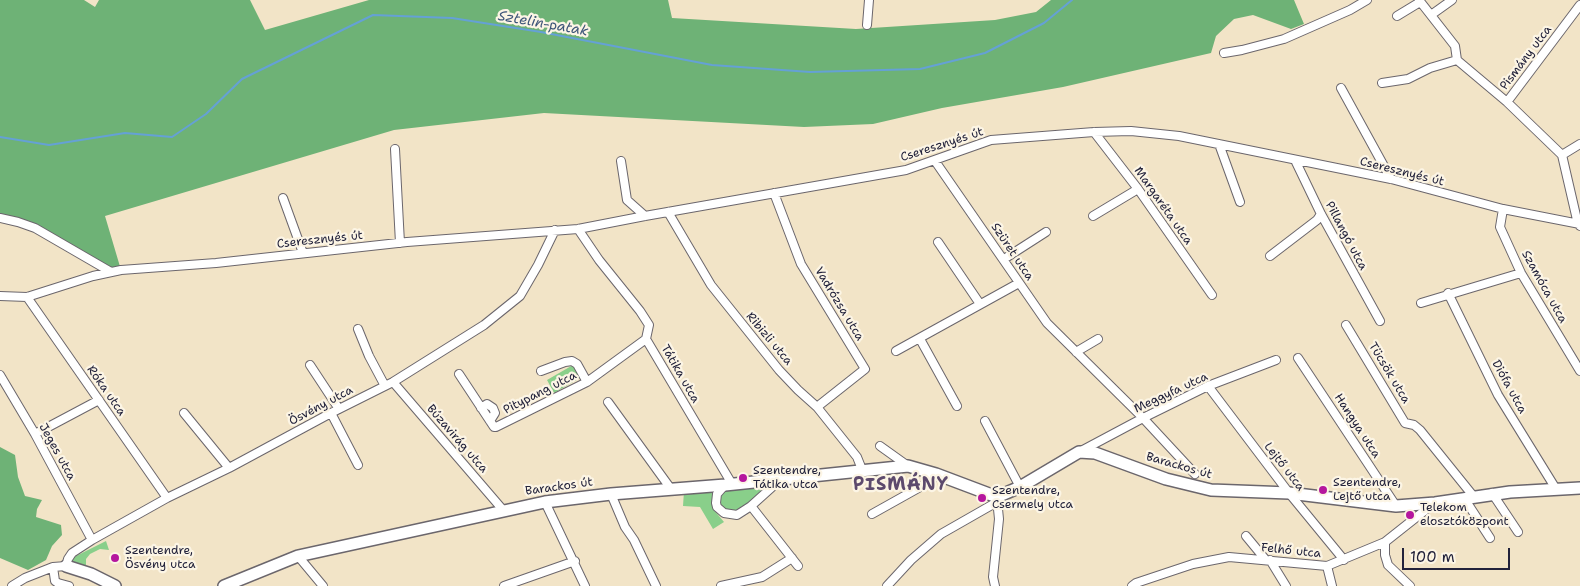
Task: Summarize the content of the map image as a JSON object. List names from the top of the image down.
{
  "streets": {
    "street": [
      "Pismány utca",
      "Cseresznyés út",
      "Margaréta utca",
      "Pillangó utca",
      "Szüret utca",
      "Szamóca utca",
      "Vadrózsa utca",
      "Ribizli utca",
      "Tücsök utca",
      "Tátika utca",
      "Diófa utca",
      "Róka utca",
      "Pitypang utca",
      "Meggyfa utca",
      "Ösvény utca",
      "Hangya utca",
      "Búzavirág utca",
      "Jeges utca",
      "Barackos út",
      "Lejtő utca",
      "Felhő utca"
    ]
  },
  "crossings": [
    ["Cseresznyés út", "Margaréta utca"],
    ["Cseresznyés út", "Pillangó utca"],
    ["Cseresznyés út", "Szüret utca"],
    ["Cseresznyés út", "Szamóca utca"],
    ["Cseresznyés út", "Vadrózsa utca"],
    ["Cseresznyés út", "Ribizli utca"],
    ["Cseresznyés út", "Tátika utca"],
    ["Cseresznyés út", "Róka utca"],
    ["Cseresznyés út", "Ösvény utca"],
    ["Szüret utca", "Meggyfa utca"],
    ["Vadrózsa utca", "Ribizli utca"],
    ["Ribizli utca", "Barackos út"],
    ["Tücsök utca", "Barackos út"],
    ["Tátika utca", "Pitypang utca"],
    ["Tátika utca", "Barackos út"],
    ["Diófa utca", "Barackos út"],
    ["Róka utca", "Ösvény utca"],
    ["Meggyfa utca", "Barackos út"],
    ["Meggyfa utca", "Lejtő utca"],
    ["Ösvény utca", "Búzavirág utca"],
    ["Ösvény utca", "Jeges utca"],
    ["Hangya utca", "Barackos út"],
    ["Búzavirág utca", "Barackos út"],
    ["Barackos út", "Lejtő utca"],
    ["Barackos út", "Felhő utca"],
    ["Lejtő utca", "Felhő utca"]
  ],
  "districts": ["PISMÁNY"],
  "water": ["Sztelin-patak"],
  "places": [
    "Szentendre, Tátika utca",
    "Szentendre, Lejtő utca",
    "Szentendre, Csermely utca",
    "Telekom elosztóközpont",
    "Szentendre, Ösvény utca"
  ],
  "scale_bar": "100 m"
}
